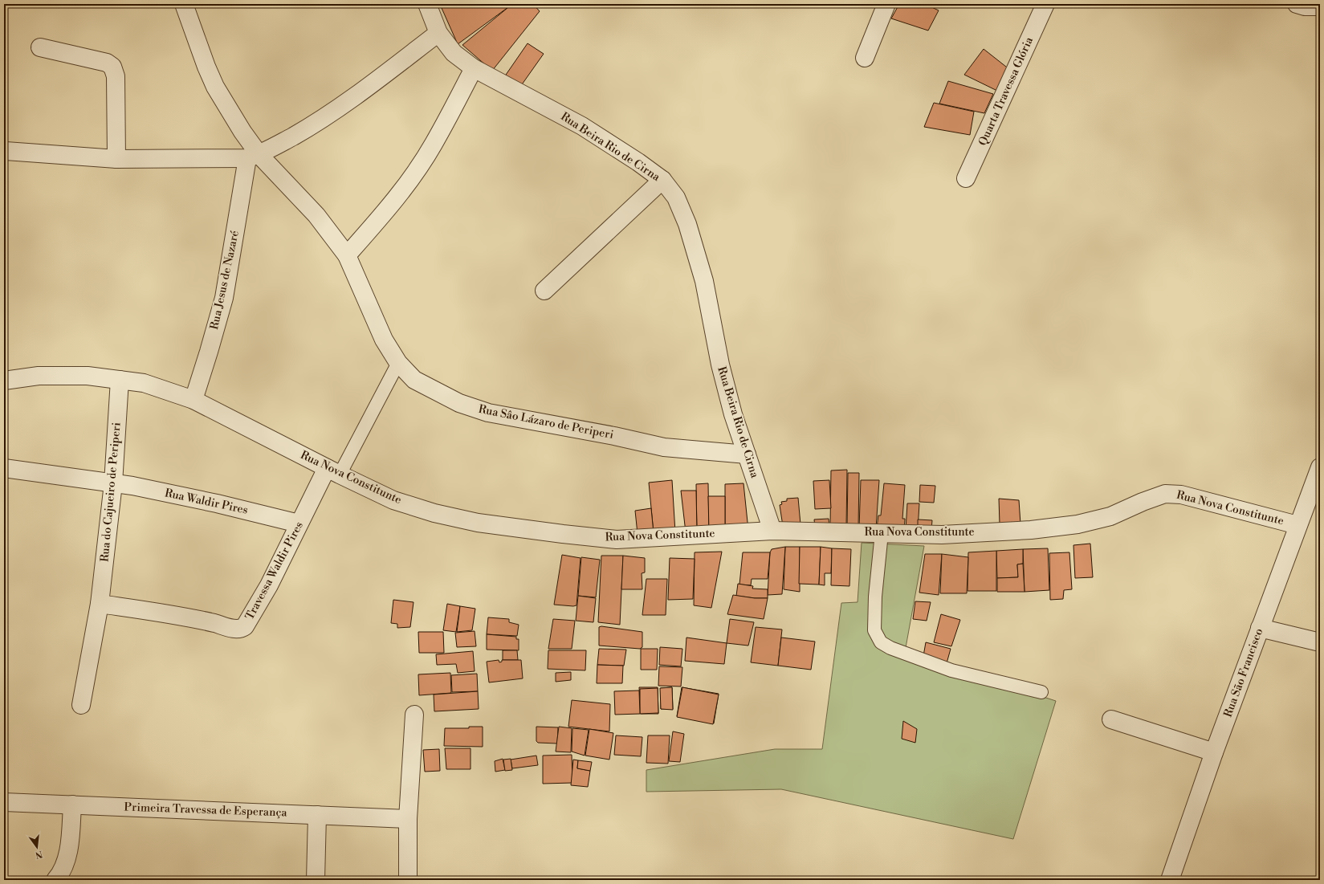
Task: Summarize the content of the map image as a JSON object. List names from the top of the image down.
{
  "streets": {
    "street": [
      "Quarta Travessa Glória",
      "Rua Beira Rio de Cirna",
      "Rua Jesus de Nazaré",
      "Rua Sâo Lázaro de Periperi",
      "Rua Nova Constitunte",
      "Rua do Cajueiro de Periperi",
      "Rua Waldir Pires",
      "Travessa Waldir Pires",
      "Rua São Francisco",
      "Primeira Travessa de Esperança"
    ]
  },
  "crossings": [
    ["Rua Beira Rio de Cirna", "Rua Sâo Lázaro de Periperi"],
    ["Rua Beira Rio de Cirna", "Rua Nova Constitunte"],
    ["Rua Jesus de Nazaré", "Rua Sâo Lázaro de Periperi"],
    ["Rua Jesus de Nazaré", "Rua Nova Constitunte"],
    ["Rua Nova Constitunte", "Rua do Cajueiro de Periperi"],
    ["Rua Nova Constitunte", "Travessa Waldir Pires"],
    ["Rua Nova Constitunte", "Rua São Francisco"],
    ["Rua do Cajueiro de Periperi", "Rua Waldir Pires"],
    ["Rua do Cajueiro de Periperi", "Travessa Waldir Pires"],
    ["Rua Waldir Pires", "Travessa Waldir Pires"]
  ],
  "north": "bottom"
}
